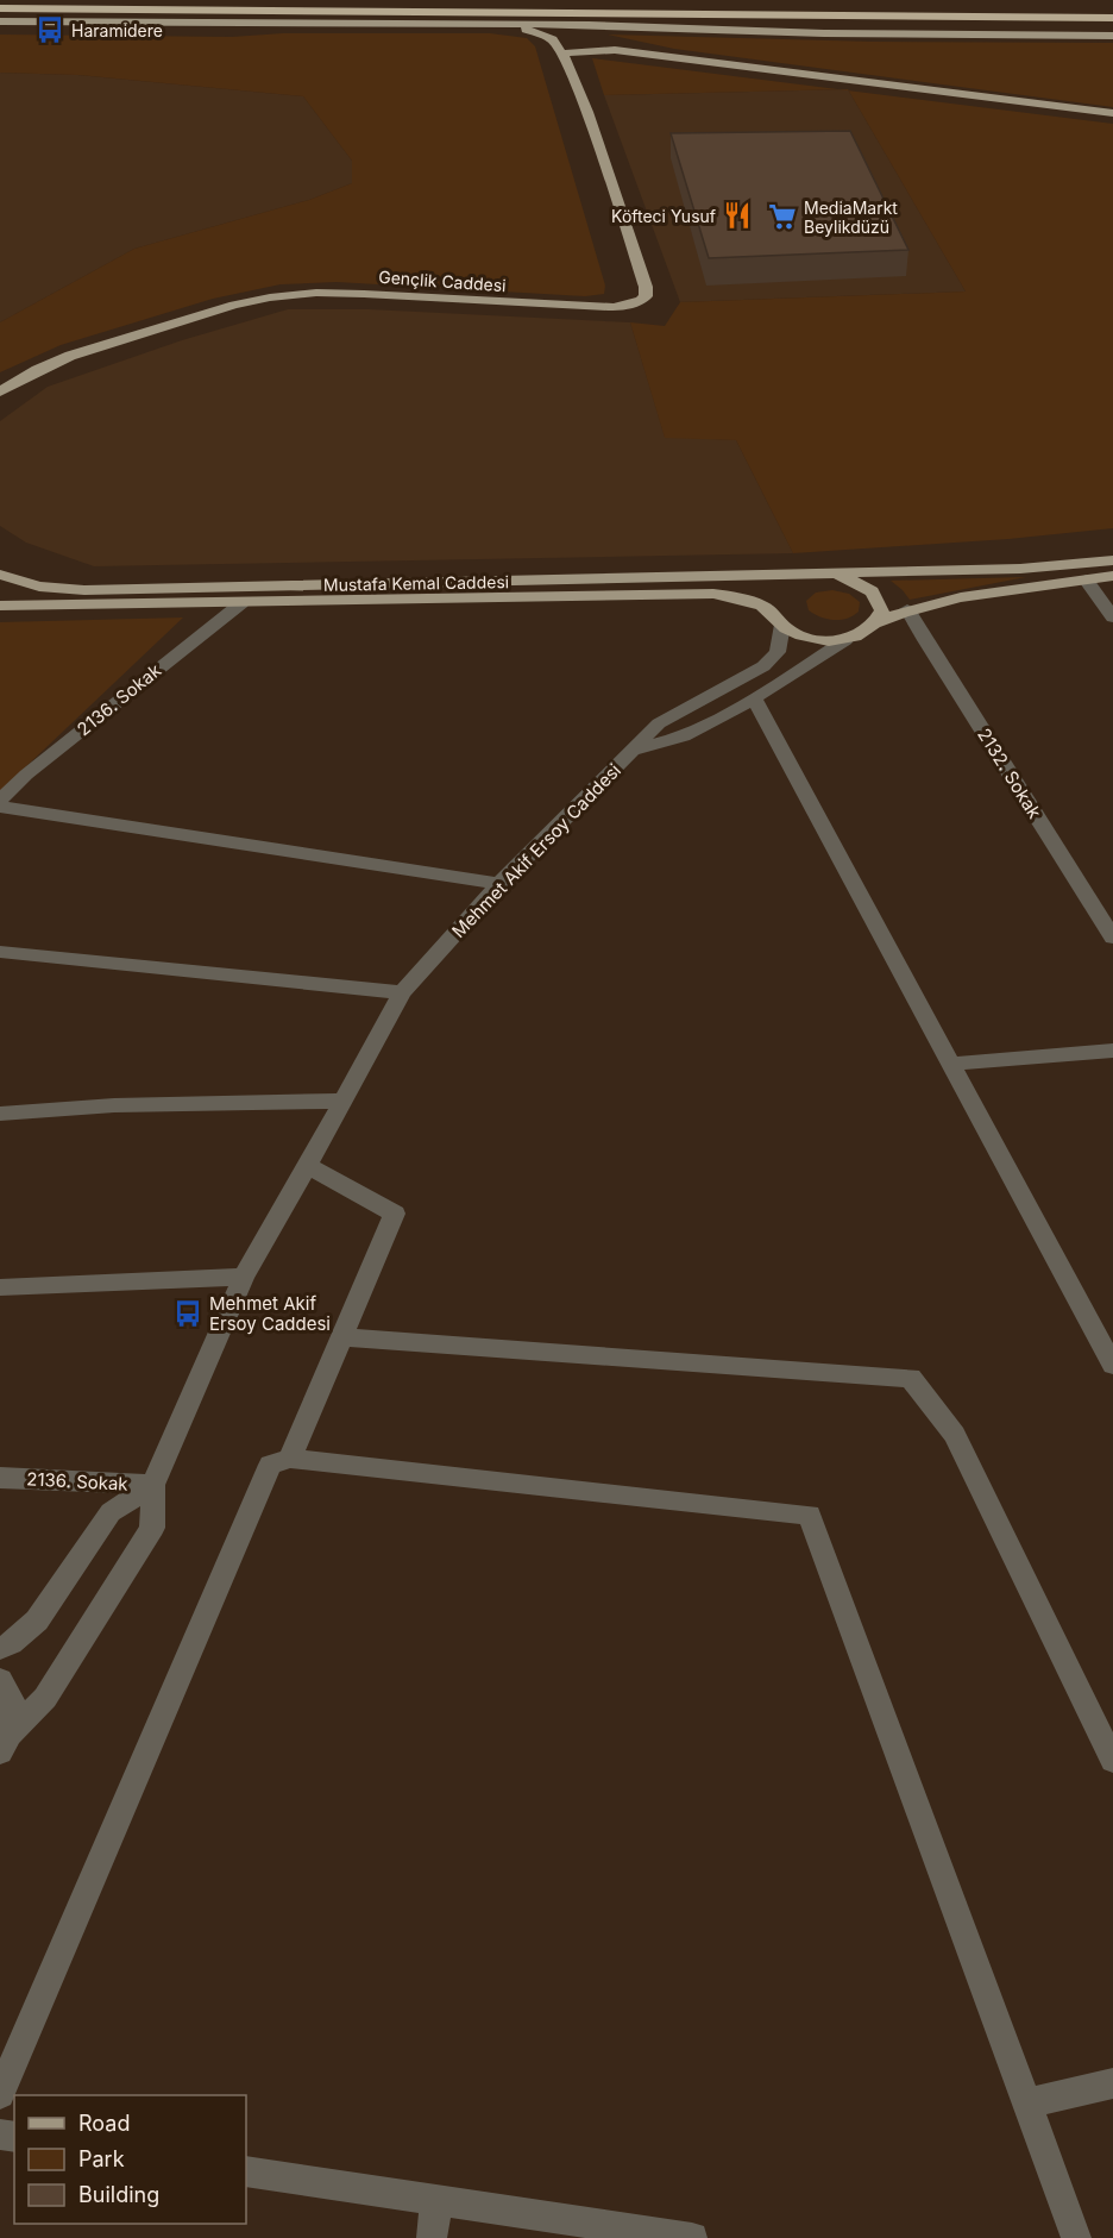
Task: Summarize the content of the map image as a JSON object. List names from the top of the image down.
{
  "streets": {
    "main road": ["Gençlik Caddesi", "Mustafa Kemal Caddesi"],
    "street": ["2136. Sokak", "2132. Sokak", "Mehmet Akif Ersoy Caddesi"]
  },
  "crossings": [
    ["Mustafa Kemal Caddesi", "2136. Sokak"],
    ["Mustafa Kemal Caddesi", "Mehmet Akif Ersoy Caddesi"],
    ["2136. Sokak", "Mehmet Akif Ersoy Caddesi"]
  ],
  "places": {
    "bus stop": ["Haramidere", "Mehmet Akif Ersoy Caddesi"],
    "restaurant": ["Köfteci Yusuf"],
    "supermarket": ["MediaMarkt Beylikdüzü"]
  },
  "legend": ["Road", "Park", "Building"]
}
